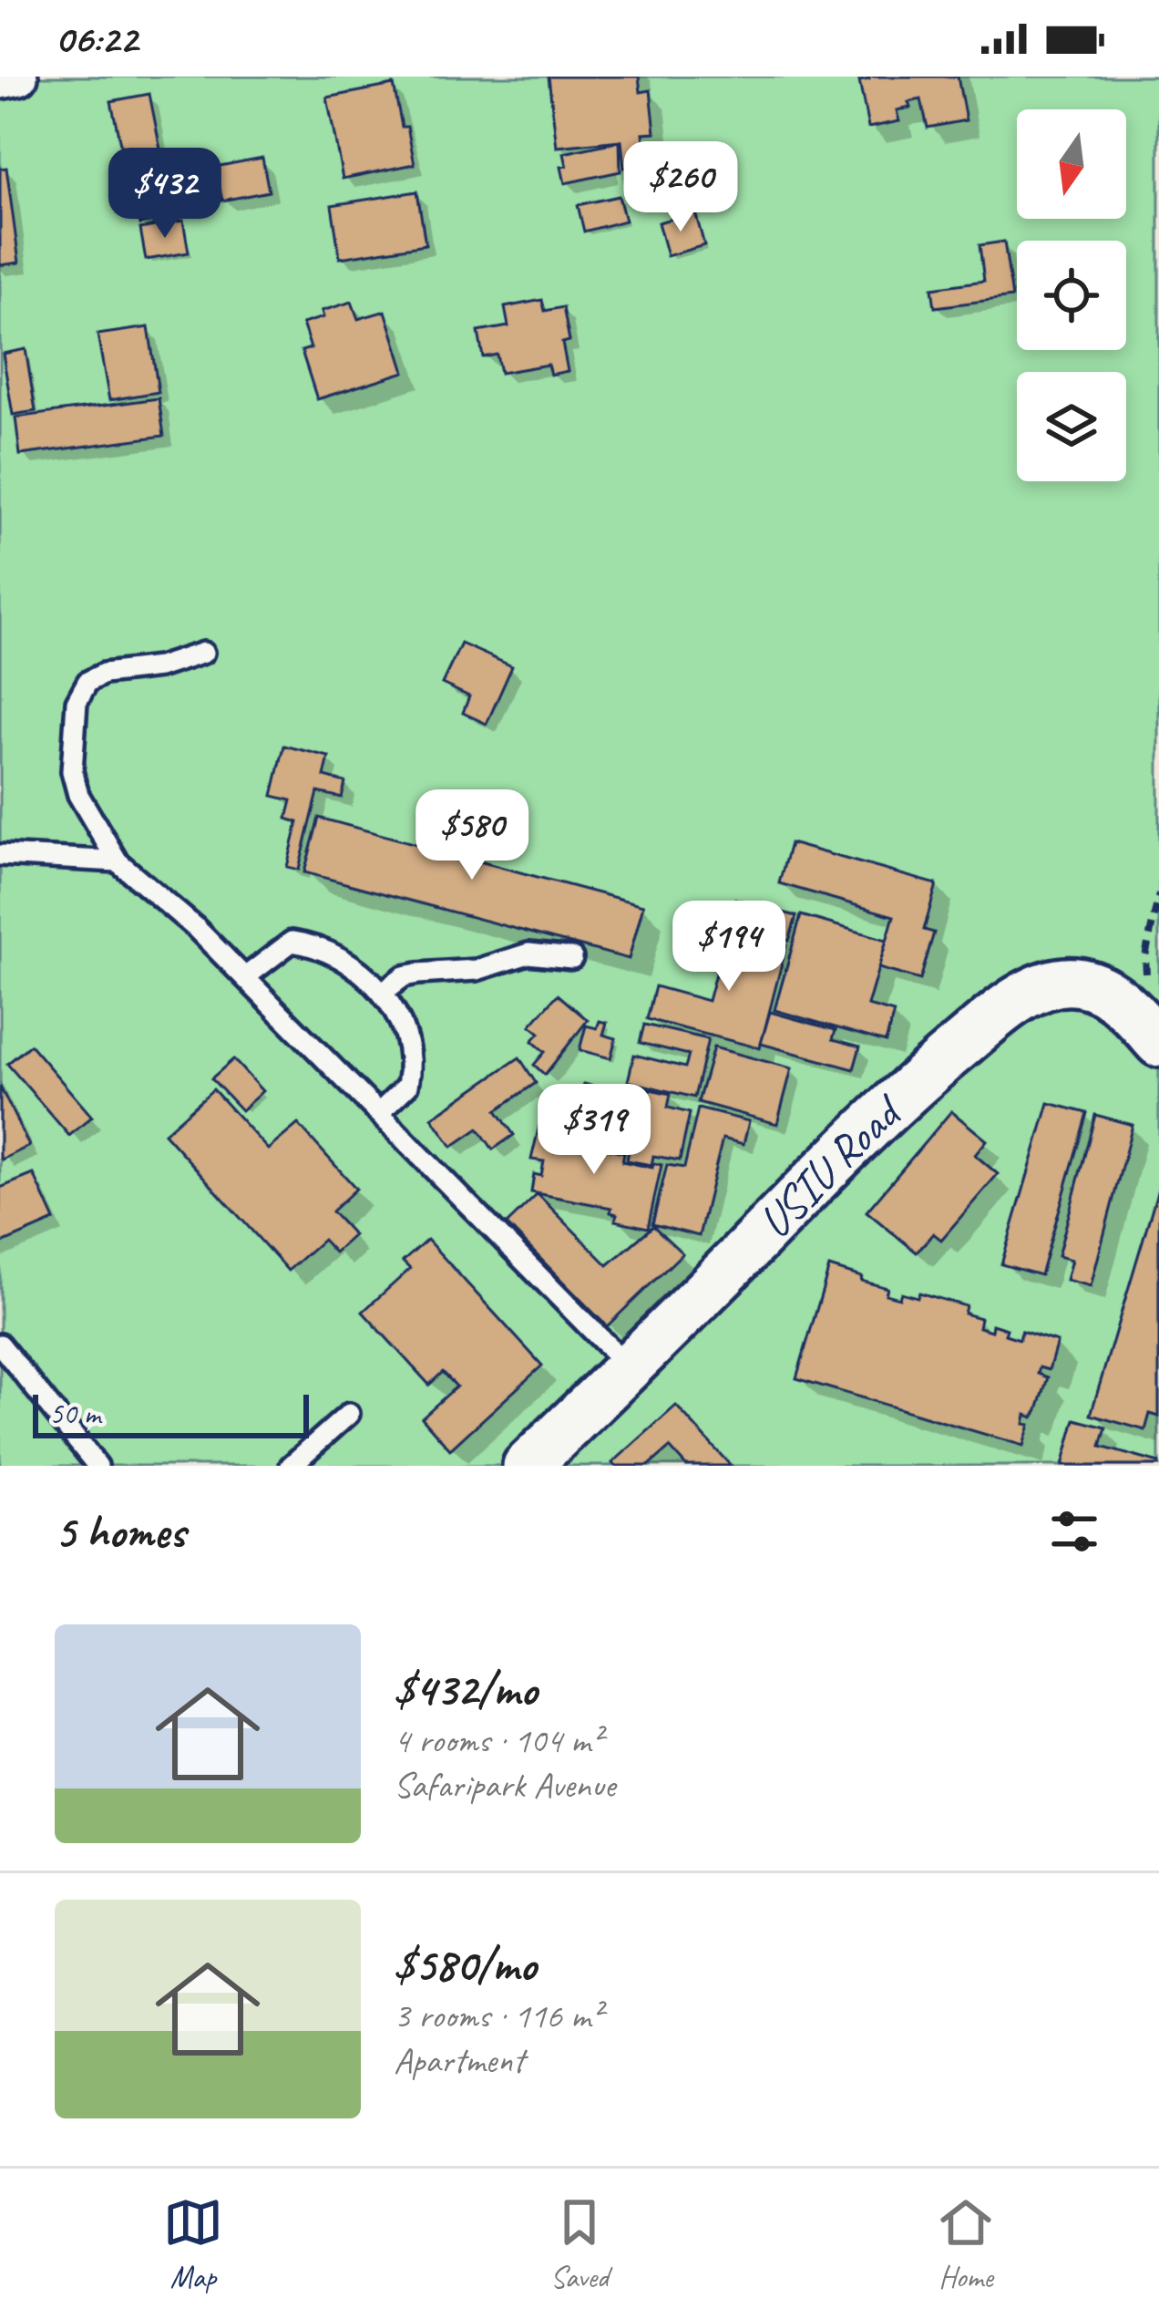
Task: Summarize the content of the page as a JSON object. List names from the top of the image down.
{
  "streets": {
    "street": ["USIU Road"]
  },
  "scale_bar": "50 m",
  "north": "bottom",
  "page": {
    "status": "06:22",
    "price": [
      "$260",
      "$432",
      "$580",
      "$194",
      "$319"
    ],
    "scale": "50 m",
    "heading": "5 homes",
    "list": [
      {
        "name": "$432/mo",
        "note": "4 rooms · 104 m² · Safaripark Avenue"
      },
      {
        "name": "$580/mo",
        "note": "3 rooms · 116 m² · Apartment"
      }
    ],
    "tabs": ["Map", "Saved", "Home"]
  }
}
